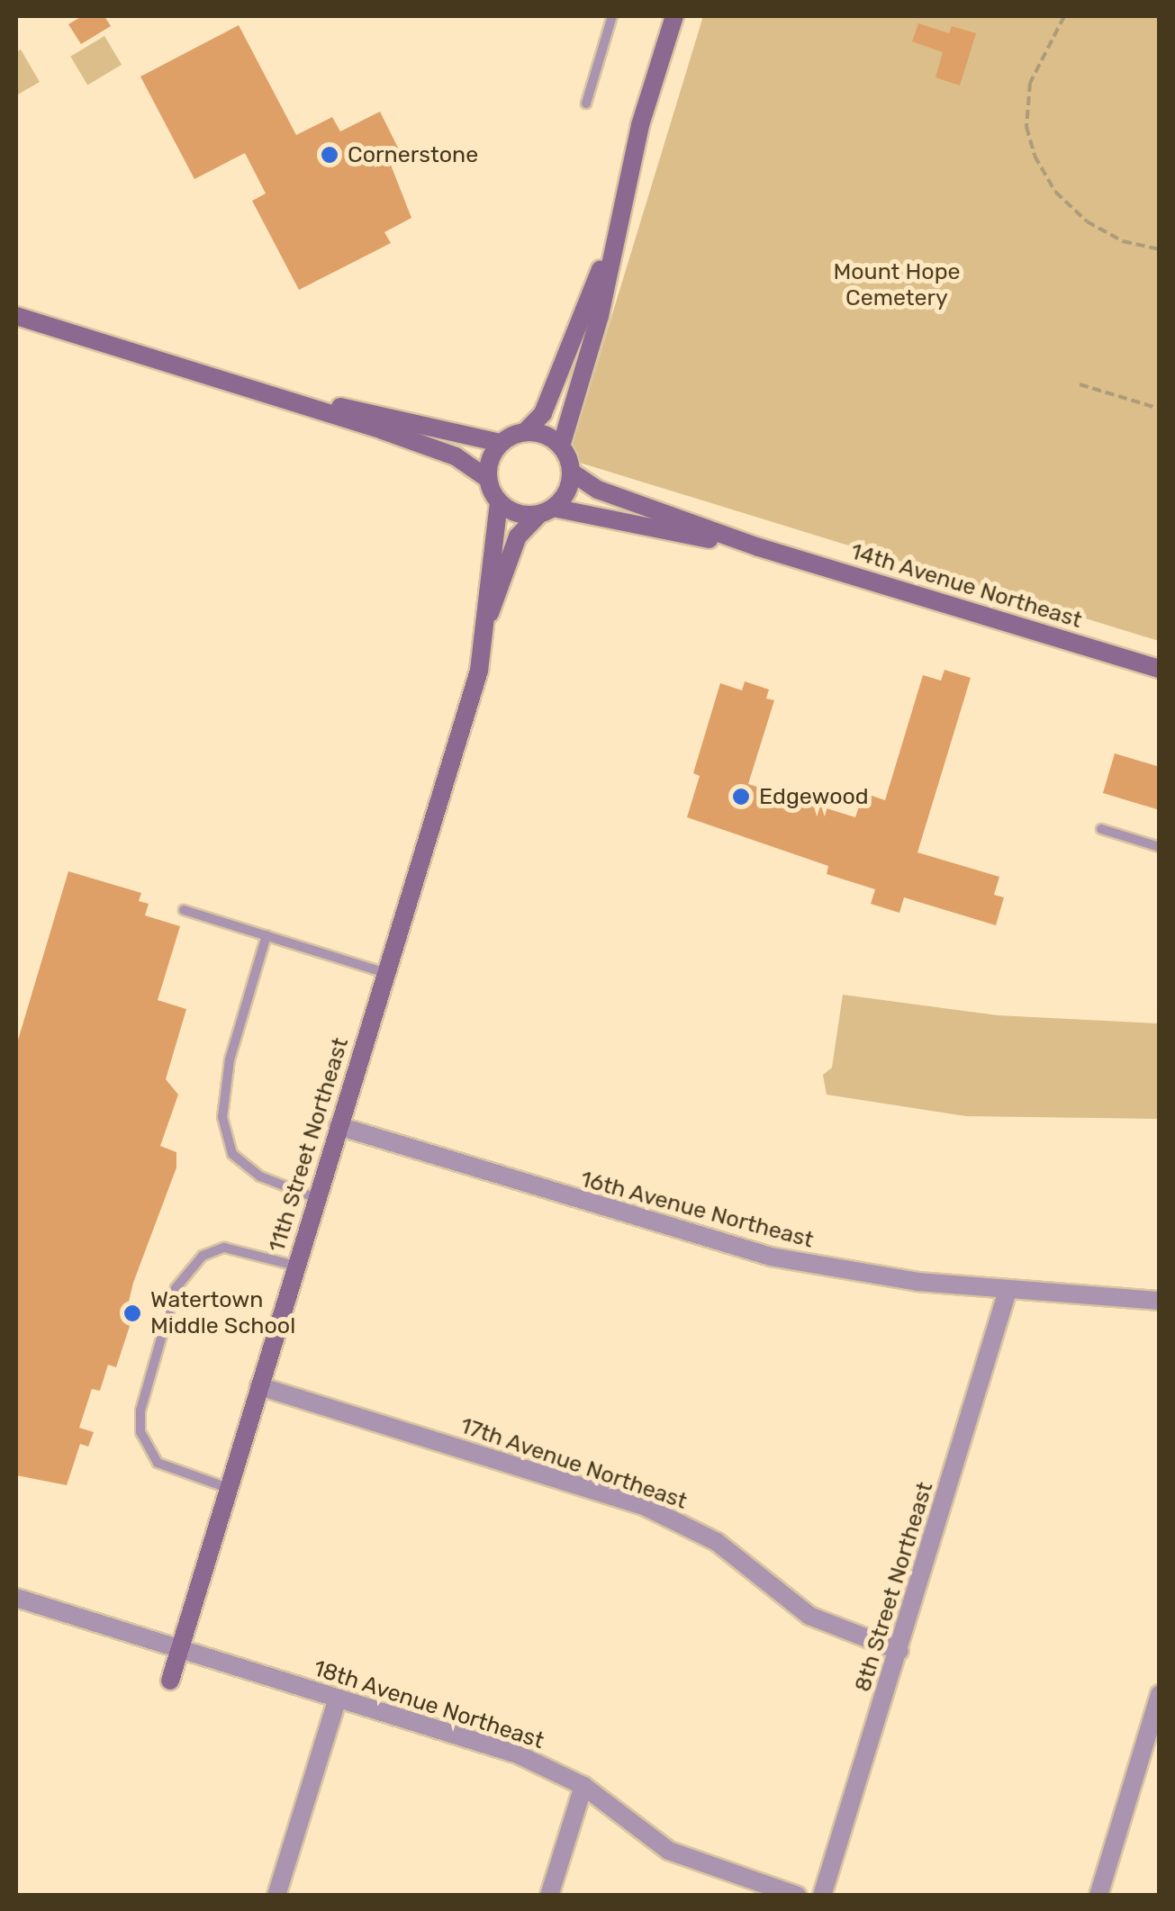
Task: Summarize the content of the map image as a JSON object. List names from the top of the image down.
{
  "streets": {
    "street": [
      "14th Avenue Northeast",
      "11th Street Northeast",
      "16th Avenue Northeast",
      "17th Avenue Northeast",
      "8th Street Northeast",
      "18th Avenue Northeast"
    ]
  },
  "crossings": [
    ["14th Avenue Northeast", "11th Street Northeast"],
    ["11th Street Northeast", "16th Avenue Northeast"],
    ["11th Street Northeast", "17th Avenue Northeast"],
    ["11th Street Northeast", "18th Avenue Northeast"],
    ["16th Avenue Northeast", "8th Street Northeast"],
    ["17th Avenue Northeast", "8th Street Northeast"]
  ],
  "parks": ["Mount Hope Cemetery"],
  "places": ["Cornerstone", "Edgewood", "Watertown Middle School"]
}
